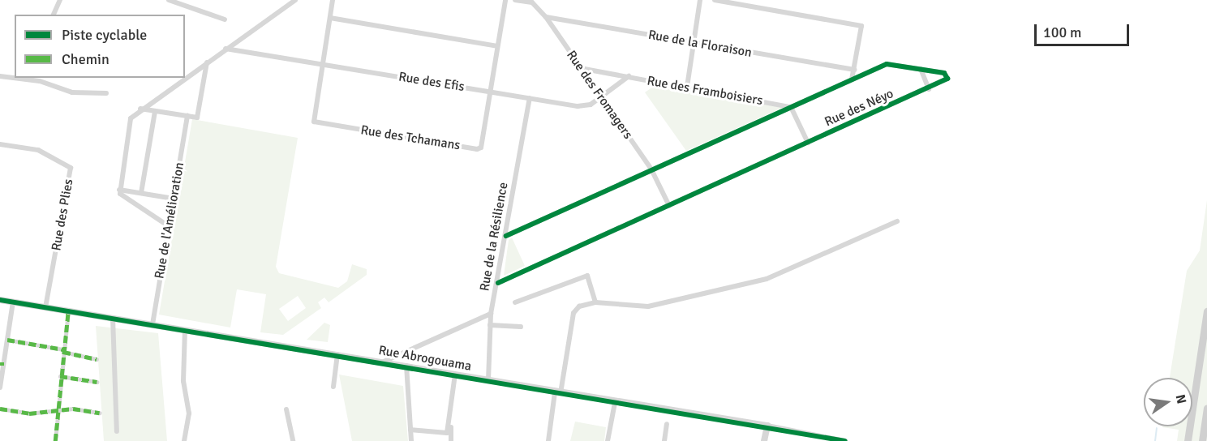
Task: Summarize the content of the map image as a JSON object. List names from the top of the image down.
{
  "streets": {
    "street": [
      "Rue de la Floraison",
      "Rue des Efis",
      "Rue des Framboisiers",
      "Rue des Fromagers",
      "Rue des Néyo",
      "Rue des Tchamans",
      "Rue des Plies",
      "Rue de l'Amélioration",
      "Rue de la Résilience",
      "Rue Abrogouama"
    ]
  },
  "crossings": [
    ["Rue de la Floraison", "Rue des Fromagers"],
    ["Rue des Efis", "Rue des Framboisiers"],
    ["Rue des Efis", "Rue des Fromagers"],
    ["Rue des Efis", "Rue des Tchamans"],
    ["Rue des Efis", "Rue de la Résilience"],
    ["Rue des Framboisiers", "Rue des Fromagers"],
    ["Rue des Framboisiers", "Rue des Néyo"],
    ["Rue des Fromagers", "Rue des Néyo"],
    ["Rue des Néyo", "Rue de la Résilience"],
    ["Rue des Plies", "Rue Abrogouama"],
    ["Rue de l'Amélioration", "Rue Abrogouama"],
    ["Rue de la Résilience", "Rue Abrogouama"]
  ],
  "legend": ["Piste cyclable", "Chemin"],
  "scale_bar": "100 m",
  "north": "right"
}
